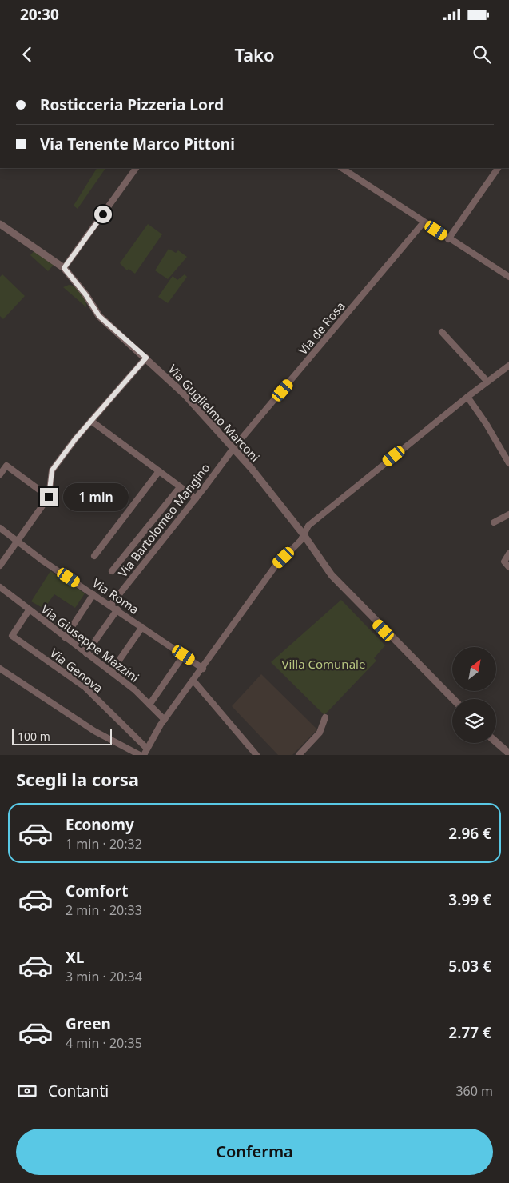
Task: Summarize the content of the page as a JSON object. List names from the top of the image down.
{
  "streets": {
    "street": [
      "Via de Rosa",
      "Via Guglielmo Marconi",
      "Via Bartolomeo Mangino",
      "Via Roma",
      "Via Giuseppe Mazzini",
      "Via Genova"
    ]
  },
  "crossings": [
    ["Via de Rosa", "Via Guglielmo Marconi"],
    ["Via de Rosa", "Via Bartolomeo Mangino"],
    ["Via Guglielmo Marconi", "Via Bartolomeo Mangino"],
    ["Via Bartolomeo Mangino", "Via Roma"],
    ["Via Giuseppe Mazzini", "Via Genova"]
  ],
  "parks": ["Villa Comunale"],
  "scale_bar": "100 m",
  "north": "top right",
  "page": {
    "status": "20:30",
    "header": "Tako",
    "banner": ["Rosticceria Pizzeria Lord", "Via Tenente Marco Pittoni"],
    "bubble": "1 min",
    "scale": "100 m",
    "heading": "Scegli la corsa",
    "list": [
      {
        "name": "Economy",
        "note": "1 min · 20:32",
        "value": "2.96 €"
      },
      {
        "name": "Comfort",
        "note": "2 min · 20:33",
        "value": "3.99 €"
      },
      {
        "name": "XL",
        "note": "3 min · 20:34",
        "value": "5.03 €"
      },
      {
        "name": "Green",
        "note": "4 min · 20:35",
        "value": "2.77 €"
      }
    ],
    "pay": ["Contanti", "360 m"],
    "buttons": "Conferma"
  }
}
